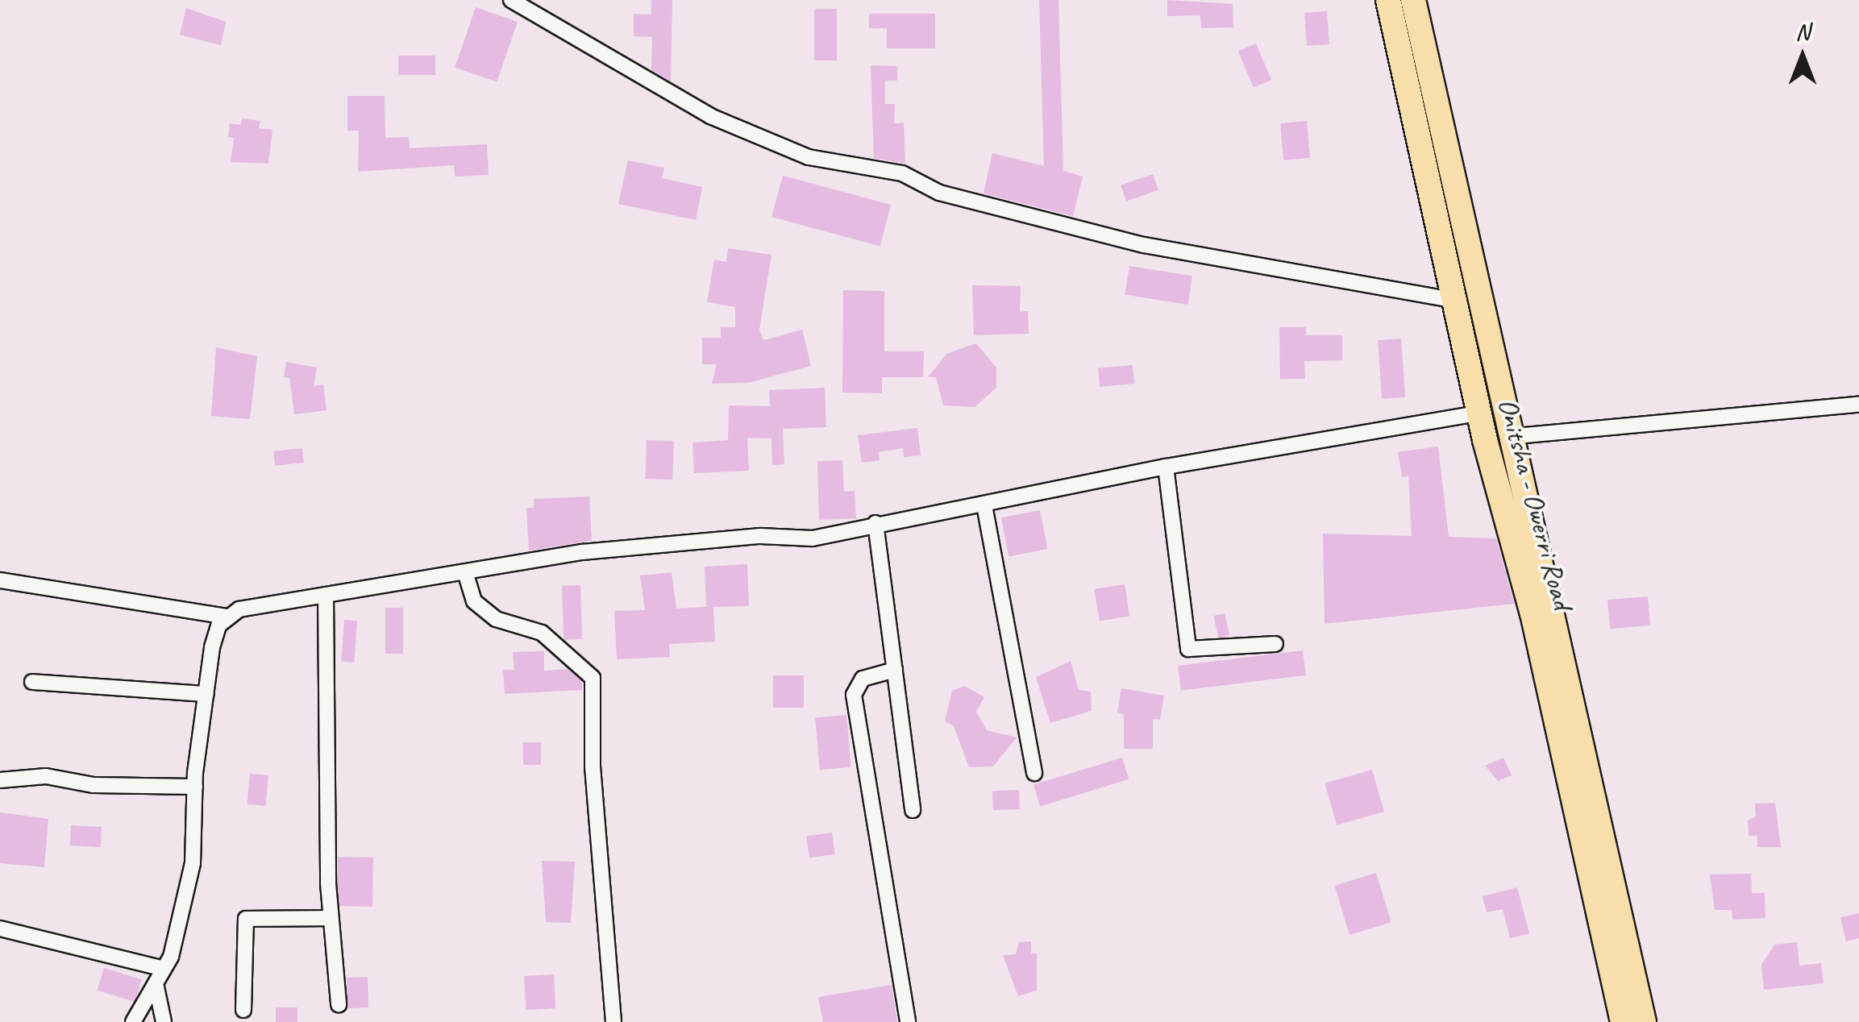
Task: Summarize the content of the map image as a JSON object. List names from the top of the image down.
{
  "streets": {
    "highway": ["Onitsha - Owerri Road"]
  },
  "north": "top"
}
